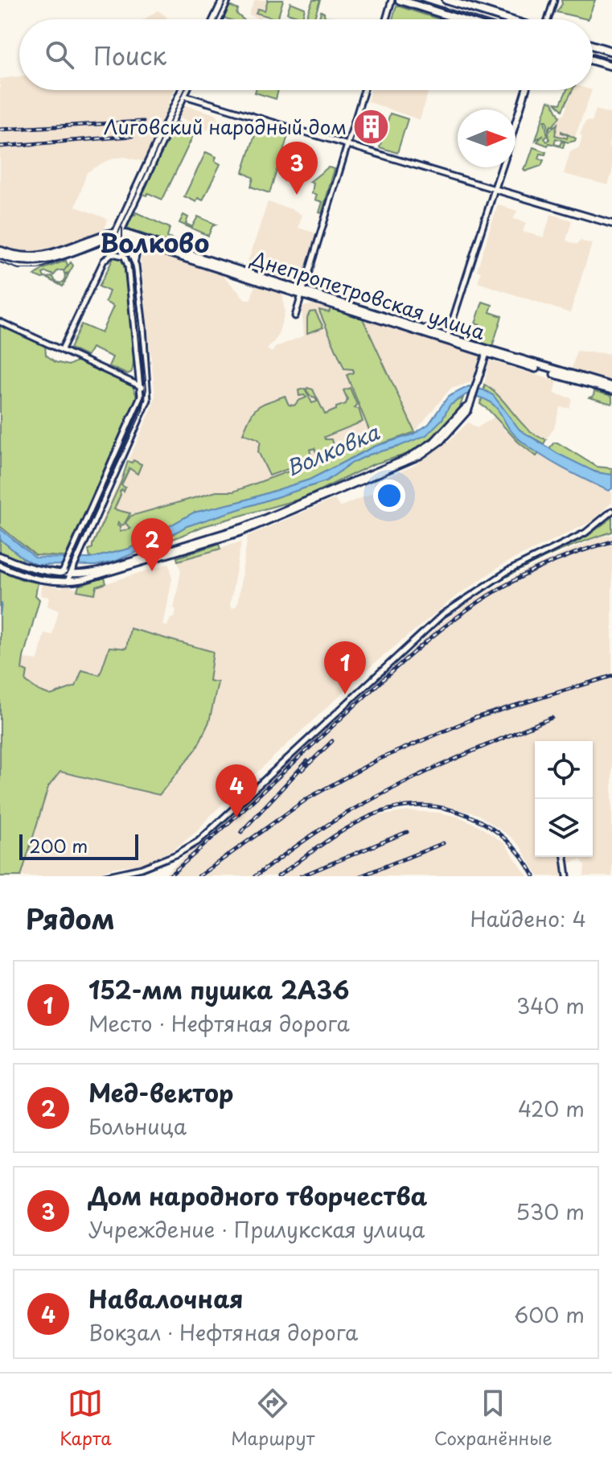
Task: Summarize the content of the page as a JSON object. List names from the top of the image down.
{
  "streets": {
    "main road": ["Днепропетровская улица"]
  },
  "districts": ["Волково"],
  "water": ["Волковка"],
  "places": {
    "building": ["Лиговский народный дом"]
  },
  "scale_bar": "200 m",
  "north": "right",
  "page": {
    "search": "Поиск",
    "pins": [
      "3",
      "2",
      "1",
      "4"
    ],
    "scale": "200 m",
    "heading": ["Рядом", "Найдено: 4"],
    "list": [
      {
        "mark": "1",
        "name": "152-мм пушка 2А36",
        "note": "Место · Нефтяная дорога",
        "value": "340 m"
      },
      {
        "mark": "2",
        "name": "Мед-вектор",
        "note": "Больница",
        "value": "420 m"
      },
      {
        "mark": "3",
        "name": "Дом народного творчества",
        "note": "Учреждение · Прилукская улица",
        "value": "530 m"
      },
      {
        "mark": "4",
        "name": "Навалочная",
        "note": "Вокзал · Нефтяная дорога",
        "value": "600 m"
      }
    ],
    "nav": ["Карта", "Маршрут", "Сохранённые"]
  }
}
